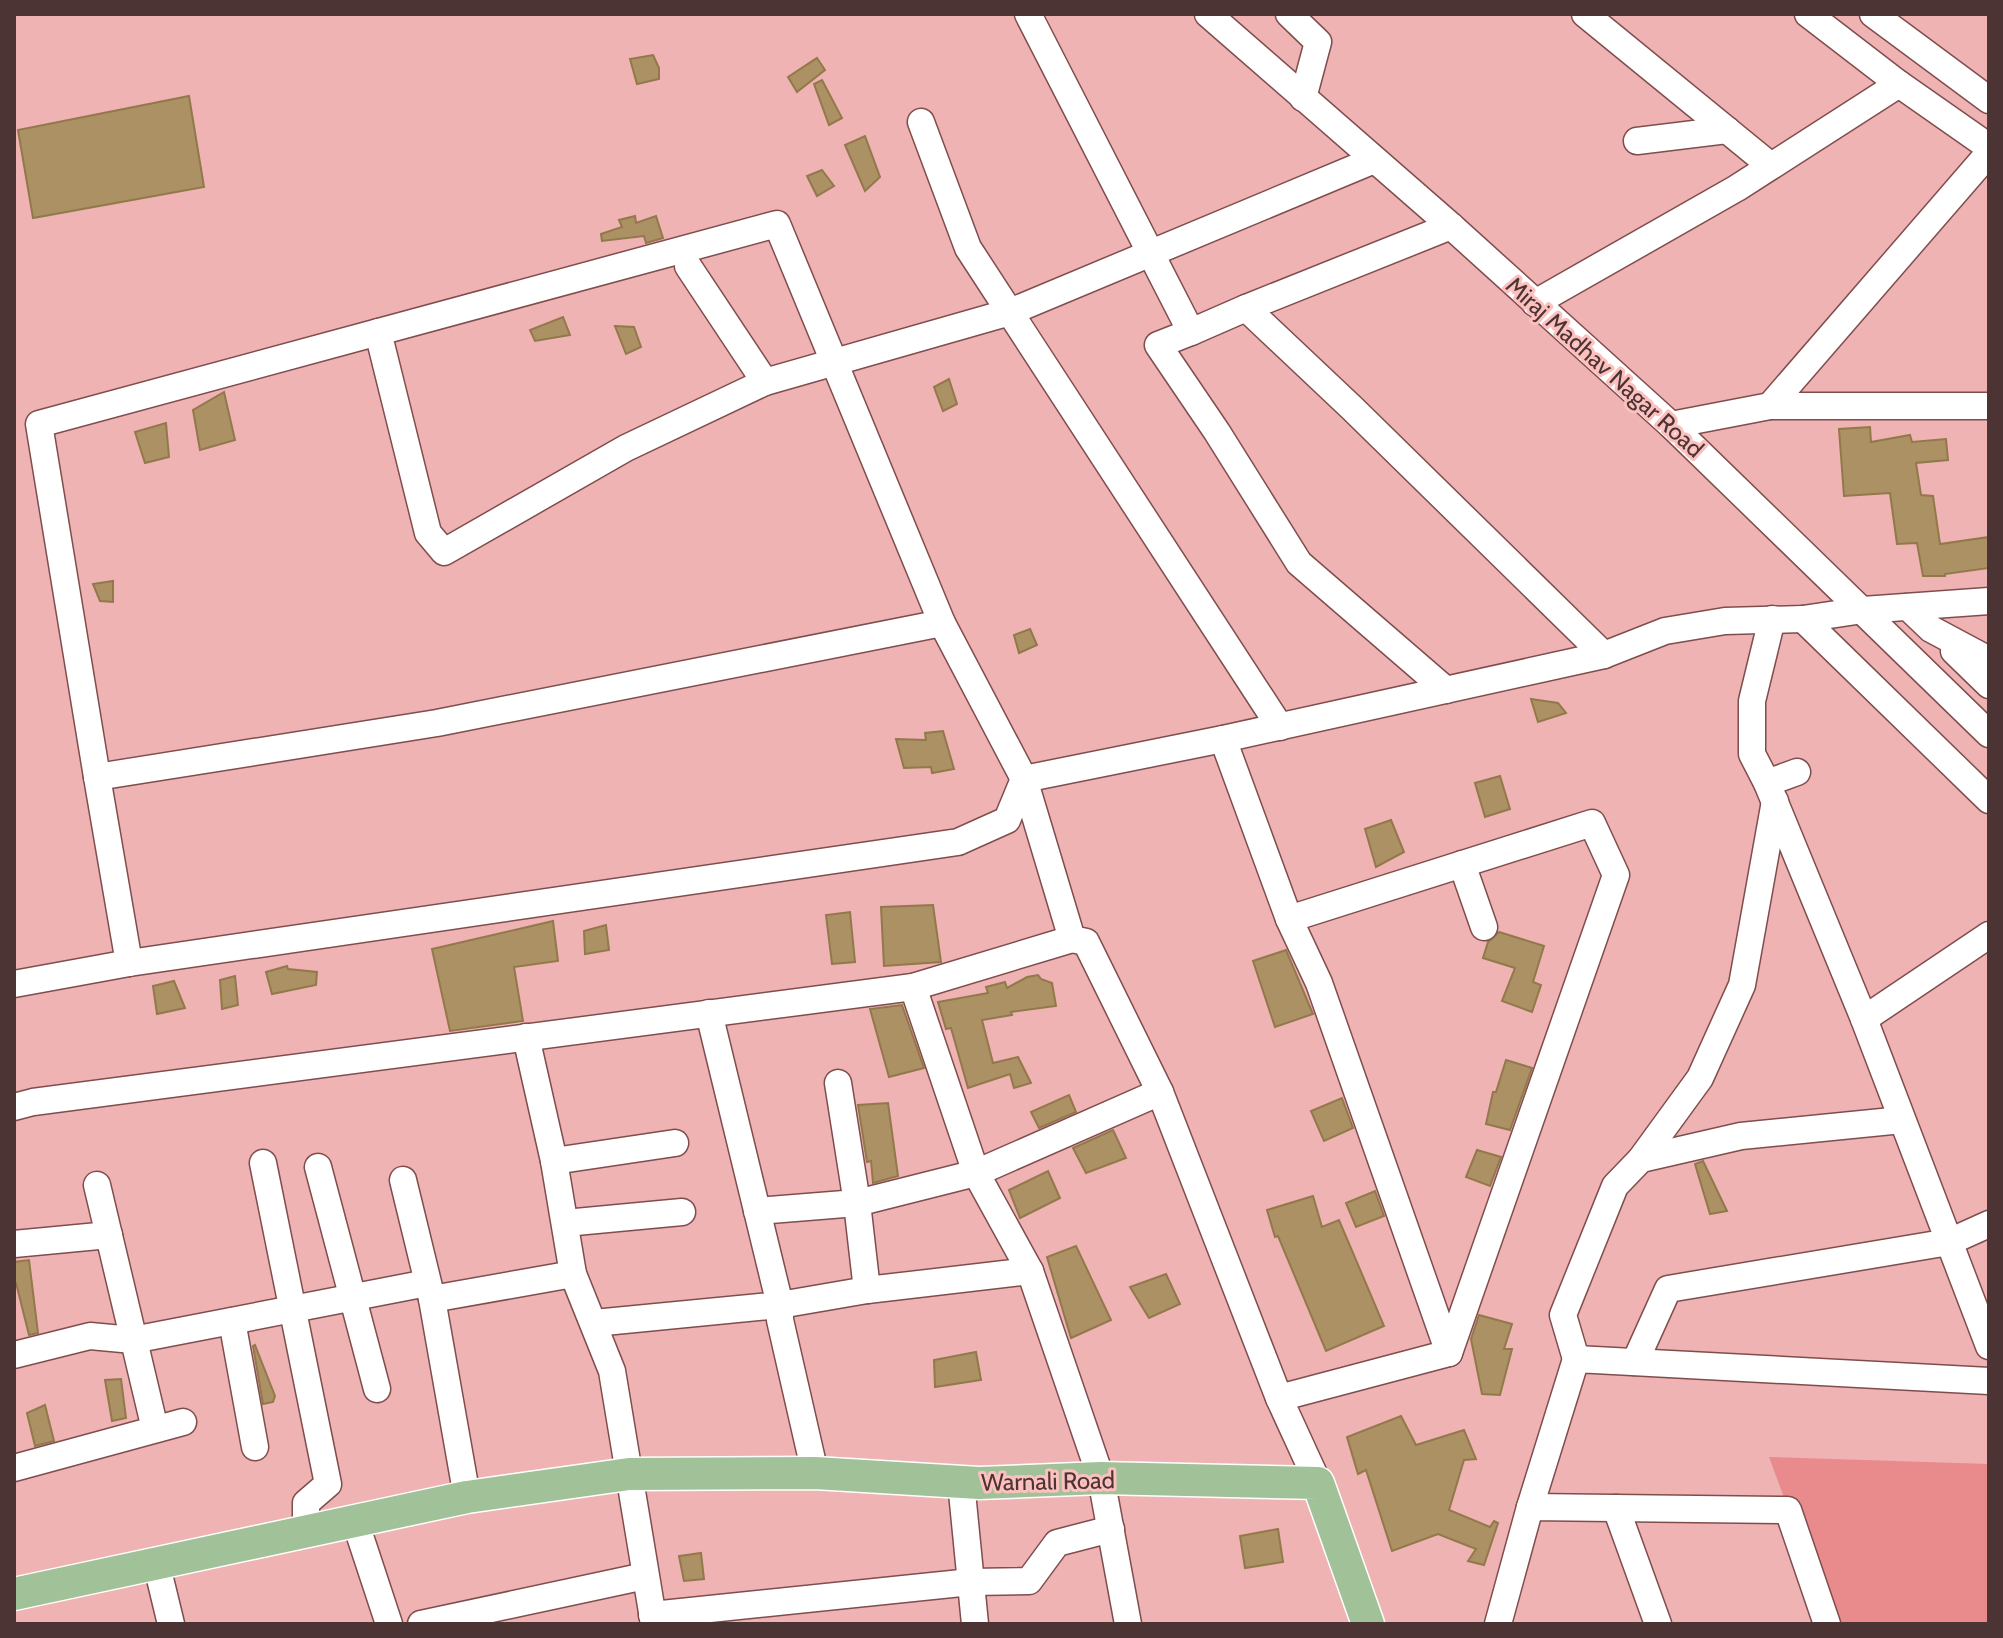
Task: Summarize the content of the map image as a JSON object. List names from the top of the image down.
{
  "streets": {
    "main road": ["Warnali Road"],
    "street": ["Miraj Madhav Nagar Road"]
  }
}
